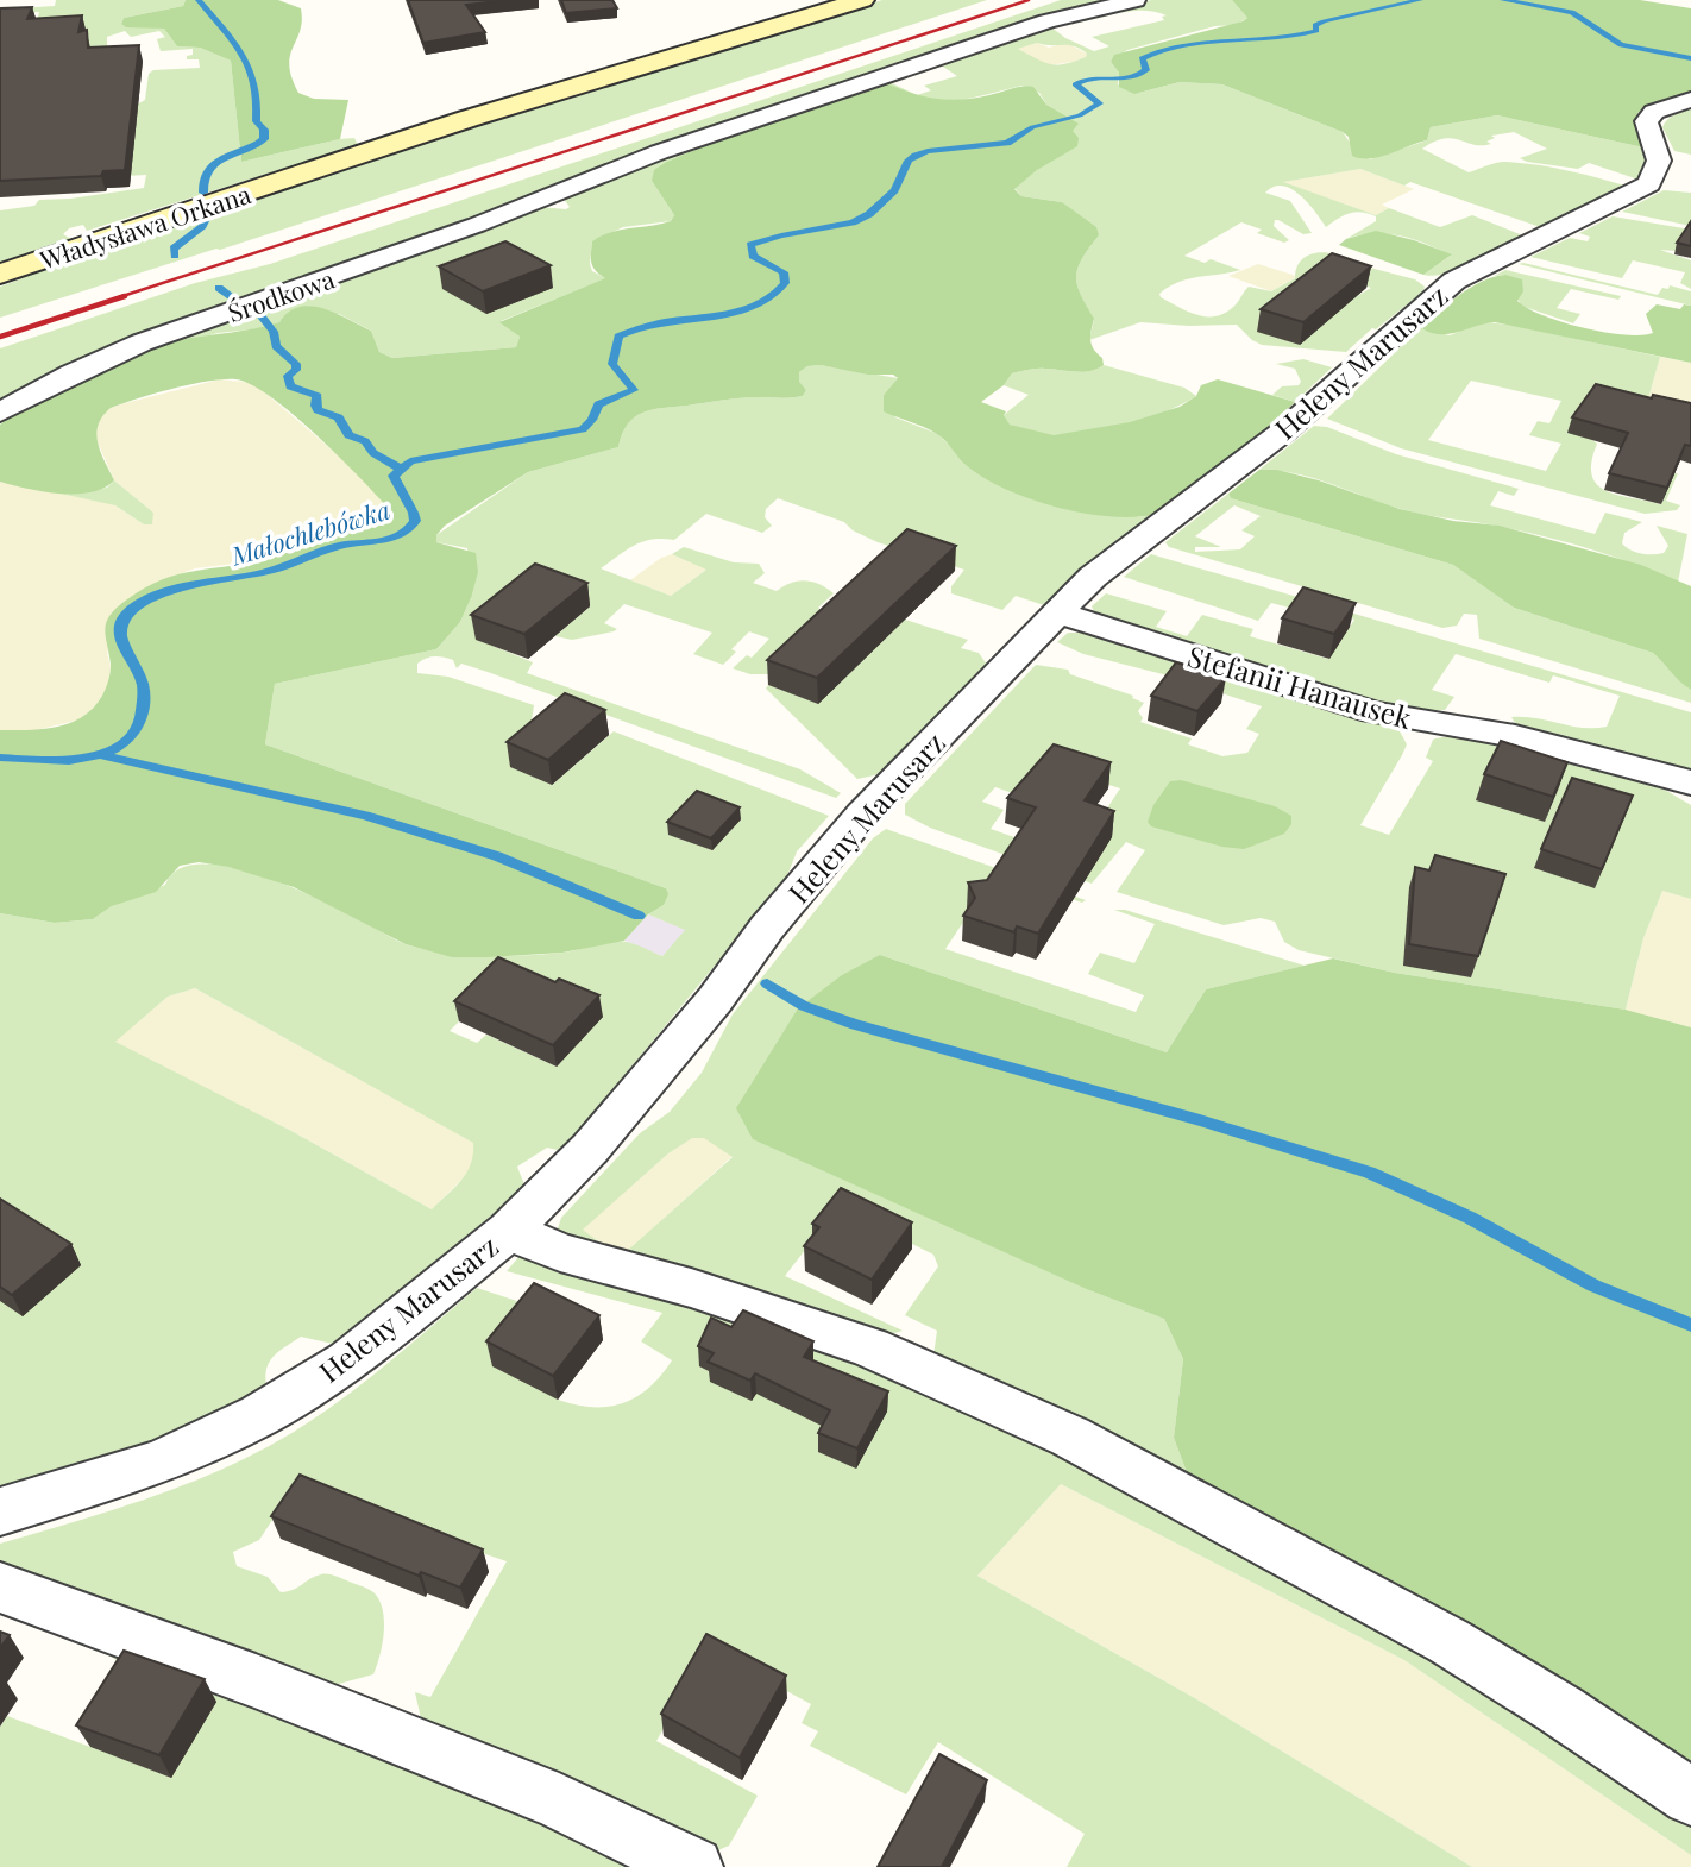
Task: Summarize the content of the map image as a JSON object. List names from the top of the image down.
{
  "streets": {
    "street": [
      "Władysława Orkana",
      "Środkowa",
      "Heleny Marusarz",
      "Stefanii Hanausek"
    ]
  },
  "crossings": [
    ["Heleny Marusarz", "Stefanii Hanausek"]
  ],
  "water": ["Małochlebówka"]
}
